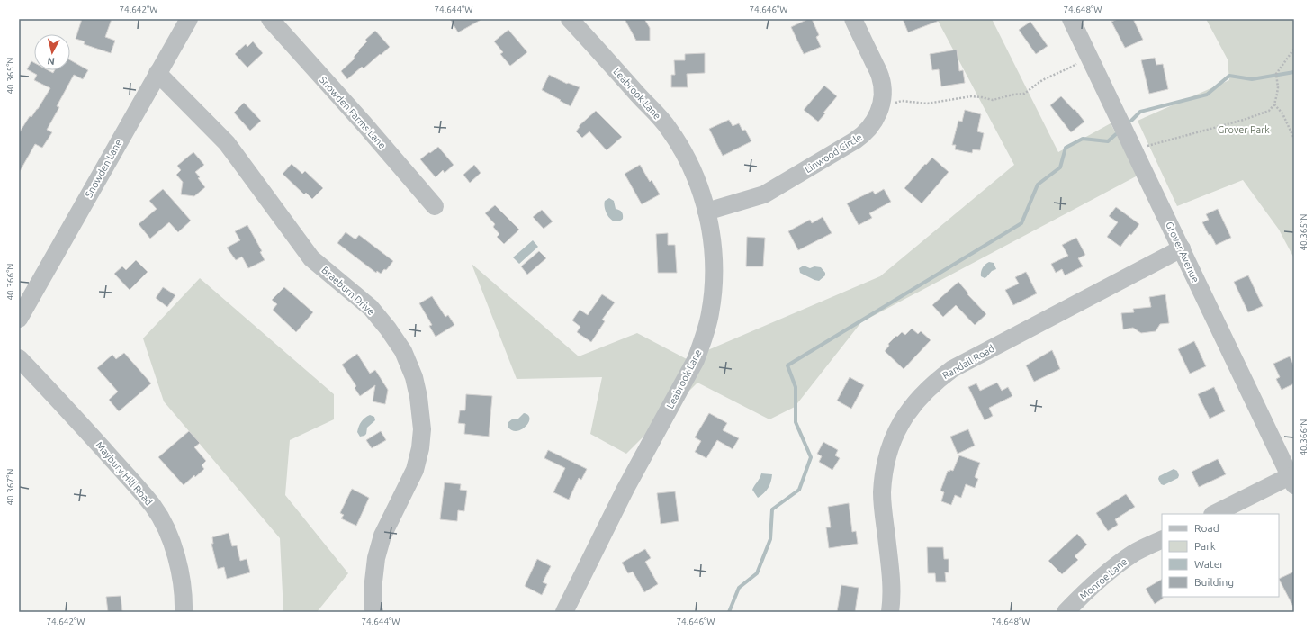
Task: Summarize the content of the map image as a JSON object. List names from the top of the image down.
{
  "streets": {
    "street": [
      "Leabrook Lane",
      "Snowden Farms Lane",
      "Linwood Circle",
      "Snowden Lane",
      "Grover Avenue",
      "Braeburn Drive",
      "Randall Road",
      "Maybury Hill Road",
      "Monroe Lane"
    ]
  },
  "crossings": [
    ["Leabrook Lane", "Linwood Circle"],
    ["Snowden Lane", "Braeburn Drive"],
    ["Grover Avenue", "Randall Road"]
  ],
  "parks": ["Grover Park"],
  "legend": [
    "Road",
    "Park",
    "Water",
    "Building"
  ],
  "north": "bottom",
  "coordinates": [
    "74.642°W",
    "74.644°W",
    "74.646°W",
    "74.648°W",
    "40.365°N",
    "40.366°N",
    "40.367°N"
  ]
}
